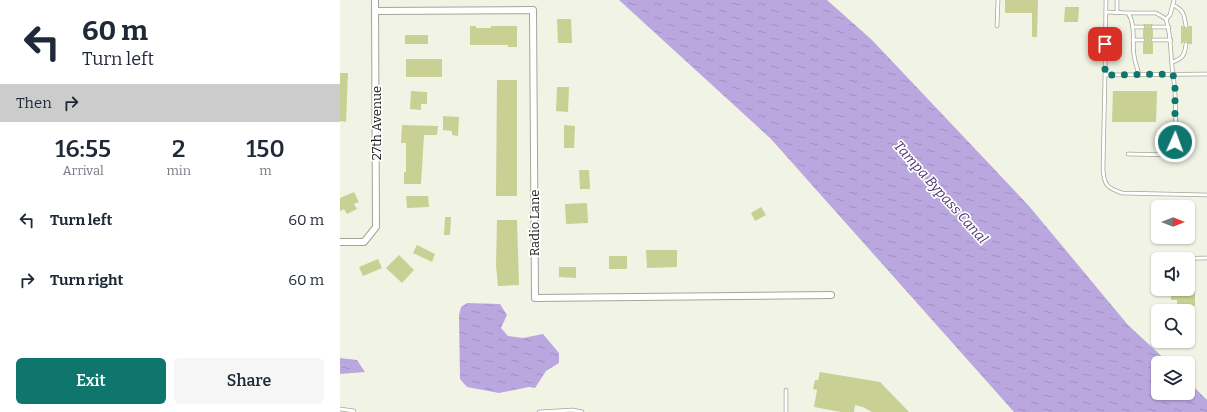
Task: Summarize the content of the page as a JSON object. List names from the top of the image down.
{
  "streets": {
    "street": ["27th Avenue", "Radio Lane"]
  },
  "crossings": [
    ["27th Avenue", "Radio Lane"]
  ],
  "water": ["Tampa Bypass Canal"],
  "north": "right",
  "page": {
    "turn": ["60 m", "Turn left"],
    "then": "Then",
    "eta": [
      "16:55",
      "Arrival",
      "2",
      "min",
      "150",
      "m"
    ],
    "list": [
      {
        "name": "Turn left",
        "value": "60 m"
      },
      {
        "name": "Turn right",
        "value": "60 m"
      }
    ],
    "buttons": ["Exit", "Share"]
  }
}
